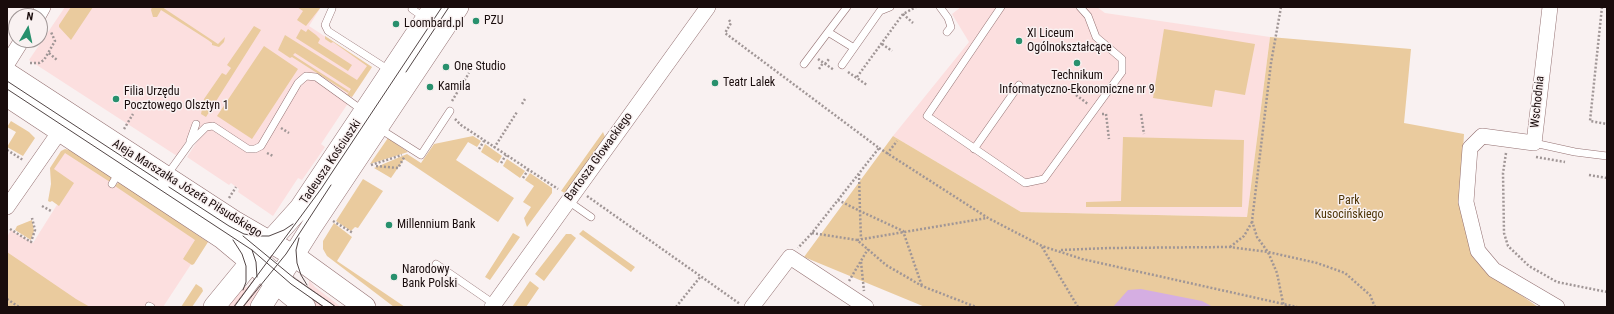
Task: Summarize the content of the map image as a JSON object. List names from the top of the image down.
{
  "streets": {
    "street": [
      "Wschodnia",
      "Bartosza Głowackiego",
      "Tadeusza Kościuszki",
      "Aleja Marszałka Józefa Piłsudskiego"
    ]
  },
  "crossings": [
    ["Tadeusza Kościuszki", "Aleja Marszałka Józefa Piłsudskiego"]
  ],
  "parks": ["Park Kusocińskiego"],
  "places": [
    "PZU",
    "Loombard.pl",
    "XI Liceum Ogólnokształcące",
    "Technikum Informatyczno-Ekonomiczne nr 9",
    "One Studio",
    "Teatr Lalek",
    "Kamila",
    "Filia Urzędu Pocztowego Olsztyn 1",
    "Millennium Bank",
    "Narodowy Bank Polski"
  ],
  "north": "top"
}
